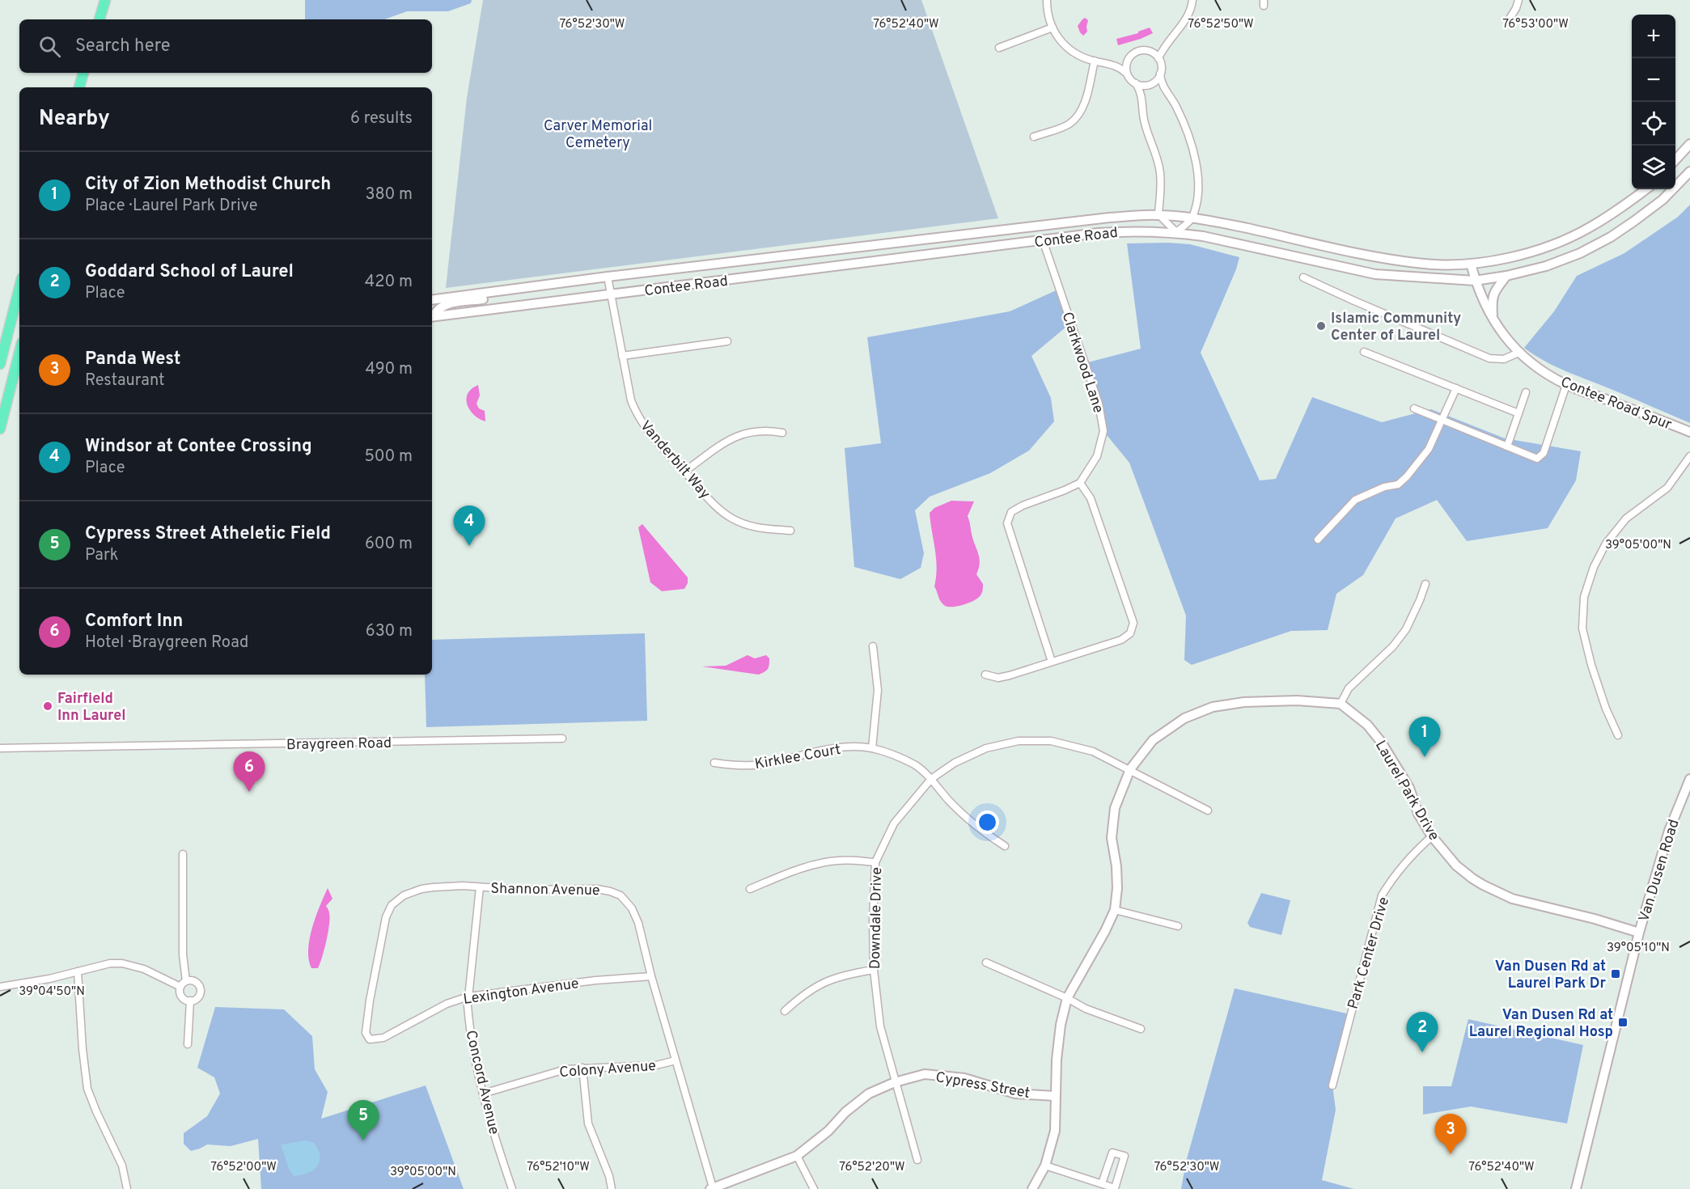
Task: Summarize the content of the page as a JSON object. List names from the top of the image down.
{
  "streets": {
    "street": [
      "Contee Road",
      "Clarkwood Lane",
      "Contee Road Spur",
      "Vanderbilt Way",
      "Braygreen Road",
      "Kirklee Court",
      "Laurel Park Drive",
      "Van Dusen Road",
      "Shannon Avenue",
      "Downdale Drive",
      "Park Center Drive",
      "Lexington Avenue",
      "Colony Avenue",
      "Concord Avenue",
      "Cypress Street"
    ]
  },
  "crossings": [
    ["Contee Road", "Clarkwood Lane"],
    ["Contee Road", "Contee Road Spur"],
    ["Contee Road", "Vanderbilt Way"],
    ["Kirklee Court", "Downdale Drive"],
    ["Laurel Park Drive", "Van Dusen Road"],
    ["Laurel Park Drive", "Park Center Drive"],
    ["Shannon Avenue", "Lexington Avenue"],
    ["Shannon Avenue", "Colony Avenue"],
    ["Shannon Avenue", "Concord Avenue"],
    ["Shannon Avenue", "Cypress Street"],
    ["Downdale Drive", "Cypress Street"],
    ["Lexington Avenue", "Concord Avenue"],
    ["Colony Avenue", "Concord Avenue"]
  ],
  "parks": ["Carver Memorial Cemetery"],
  "places": {
    "other": ["Islamic Community Center of Laurel", "Fairfield Inn Laurel"],
    "transit": ["Van Dusen Rd at Laurel Park Dr", "Van Dusen Rd at Laurel Regional Hosp"]
  },
  "page": {
    "map_buttons": ["+", "−"],
    "search": "Search here",
    "heading": ["Nearby", "6 results"],
    "list": [
      {
        "mark": "1",
        "name": "City of Zion Methodist Church",
        "note": "Place · Laurel Park Drive",
        "value": "380 m"
      },
      {
        "mark": "2",
        "name": "Goddard School of Laurel",
        "note": "Place",
        "value": "420 m"
      },
      {
        "mark": "3",
        "name": "Panda West",
        "note": "Restaurant",
        "value": "490 m"
      },
      {
        "mark": "4",
        "name": "Windsor at Contee Crossing",
        "note": "Place",
        "value": "500 m"
      },
      {
        "mark": "5",
        "name": "Cypress Street Atheletic Field",
        "note": "Park",
        "value": "600 m"
      },
      {
        "mark": "6",
        "name": "Comfort Inn",
        "note": "Hotel · Braygreen Road",
        "value": "630 m"
      }
    ],
    "pins": [
      "4",
      "1",
      "6",
      "2",
      "5",
      "3"
    ]
  },
  "coordinates": [
    "76°52'30\"W",
    "76°52'40\"W",
    "76°52'50\"W",
    "76°53'00\"W",
    "39°05'00\"N",
    "39°05'10\"N",
    "39°04'50\"N",
    "76°52'00\"W",
    "76°52'10\"W",
    "76°52'20\"W"
  ]
}
